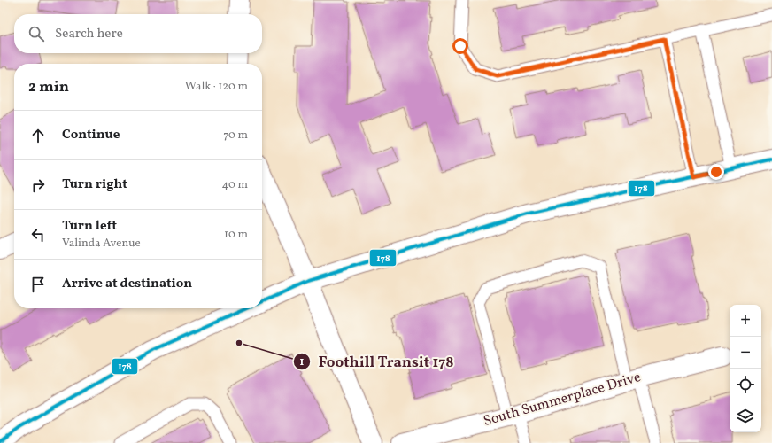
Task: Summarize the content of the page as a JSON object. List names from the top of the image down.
{
  "streets": {
    "main road": ["South Summerplace Drive"]
  },
  "places": ["Foothill Transit 178"],
  "lines": ["transit line 178"],
  "page": {
    "search": "Search here",
    "heading": ["2 min", "Walk · 120 m"],
    "list": [
      ["Continue", "70 m"],
      ["Turn right", "40 m"],
      ["Turn left", "Valinda Avenue", "10 m"],
      "Arrive at destination"
    ],
    "map_buttons": ["+", "−"]
  }
}
